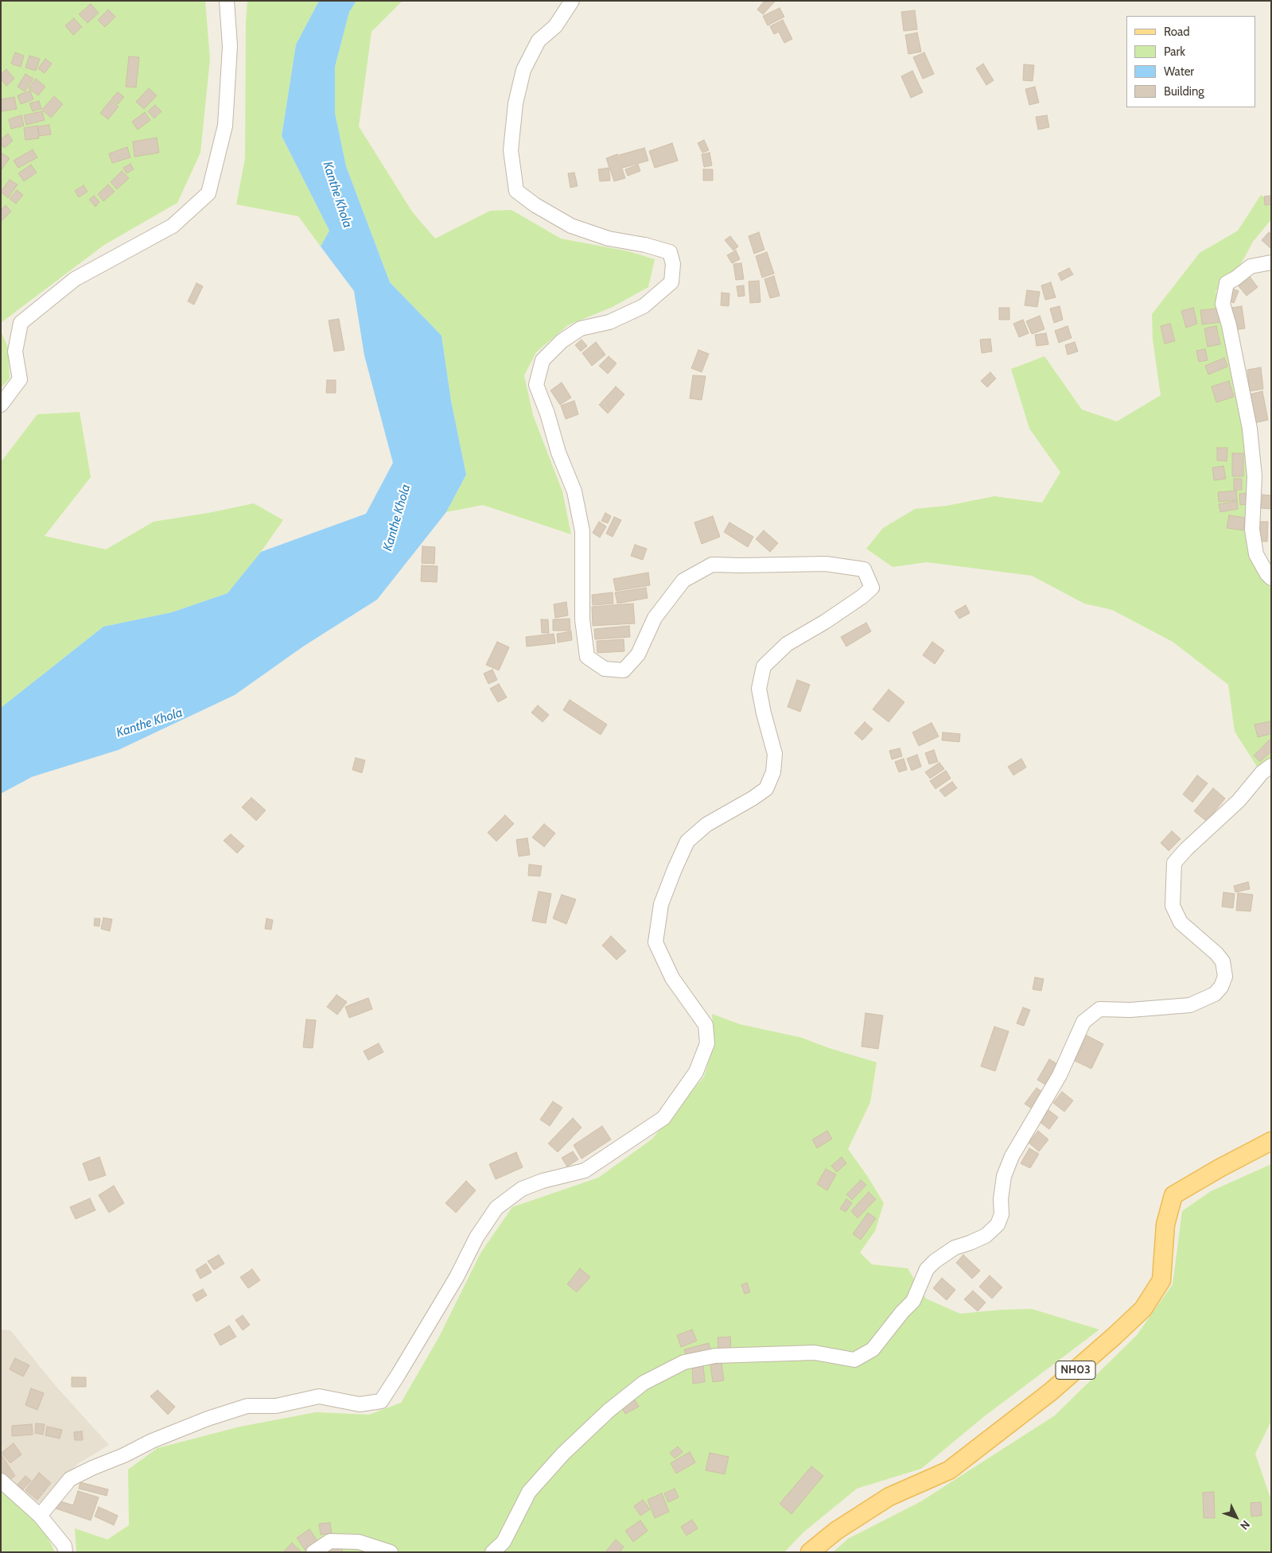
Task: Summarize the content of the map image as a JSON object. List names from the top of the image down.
{
  "streets": {
    "main road": ["NH03"]
  },
  "water": ["Kanthe Khola"],
  "legend": [
    "Road",
    "Park",
    "Water",
    "Building"
  ],
  "north": "bottom right"
}
